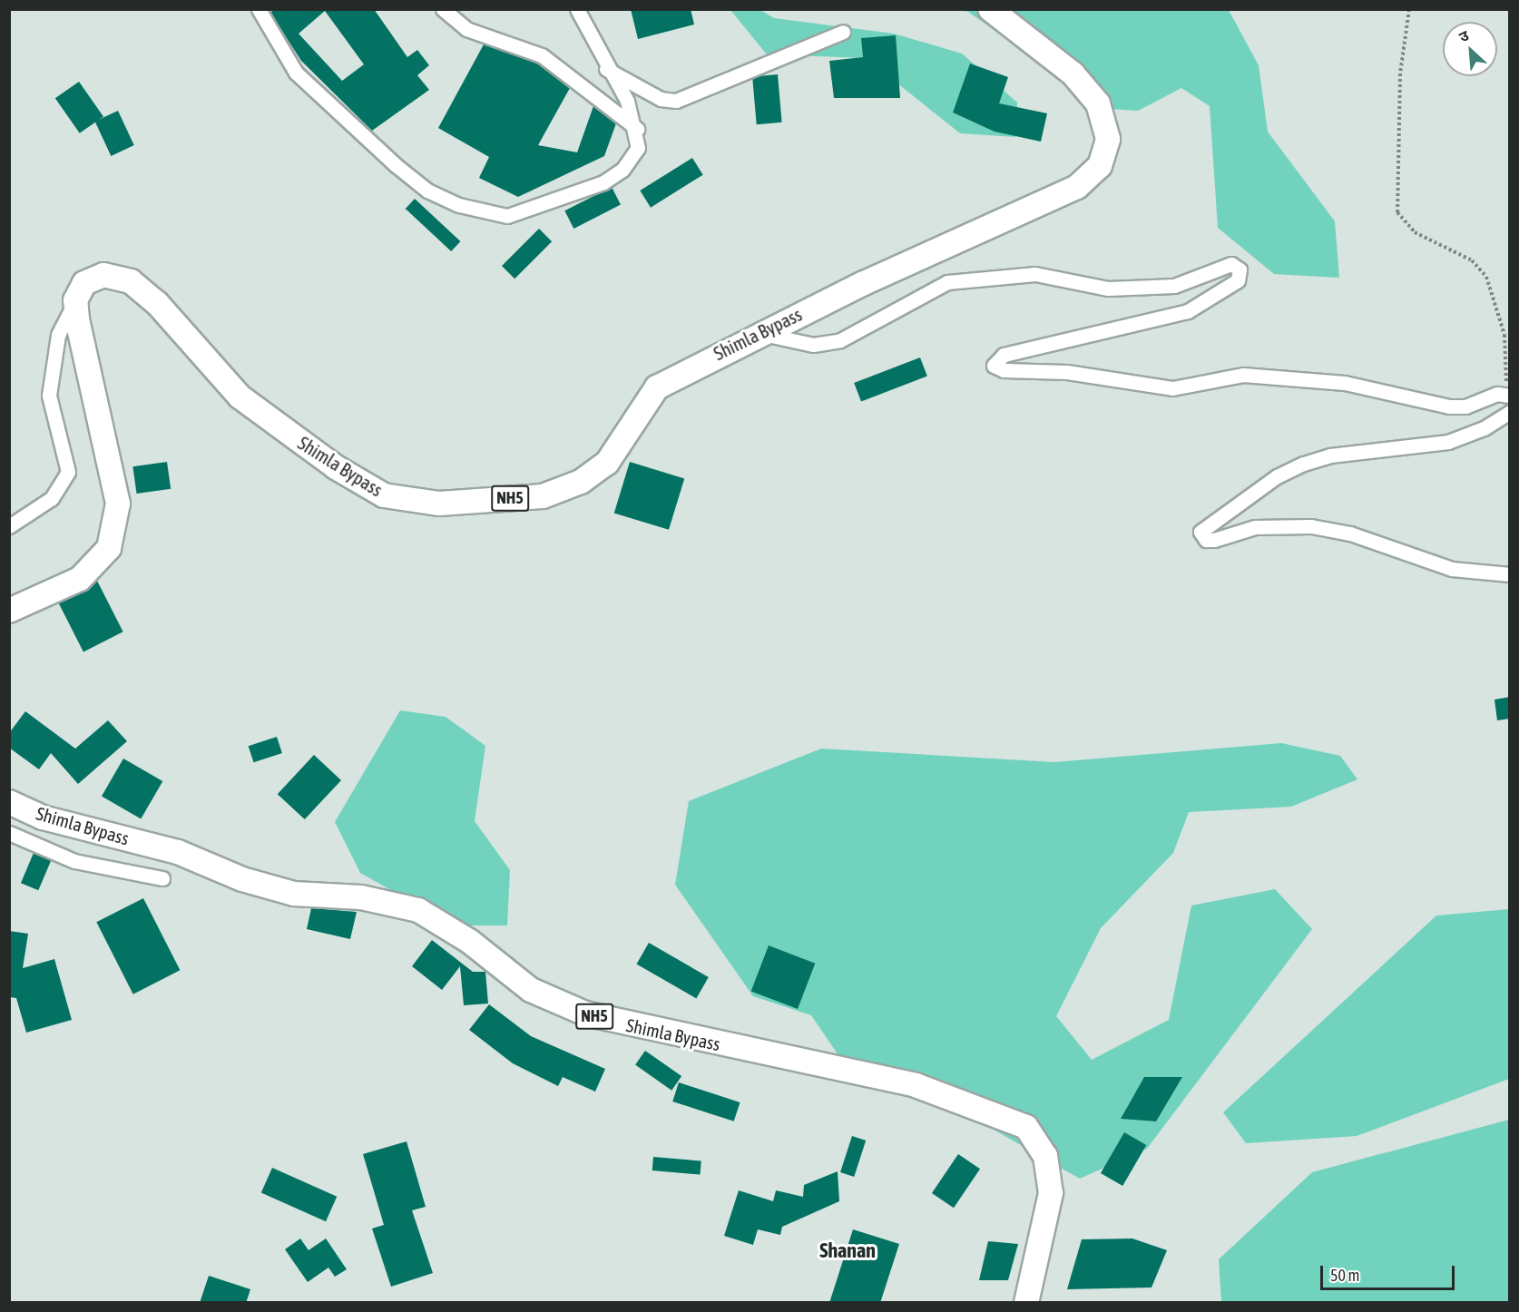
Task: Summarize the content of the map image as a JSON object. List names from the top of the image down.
{
  "streets": {
    "highway": ["Shimla Bypass", "NH5"]
  },
  "districts": ["Shanan"],
  "scale_bar": "50 m",
  "north": "top left"
}
